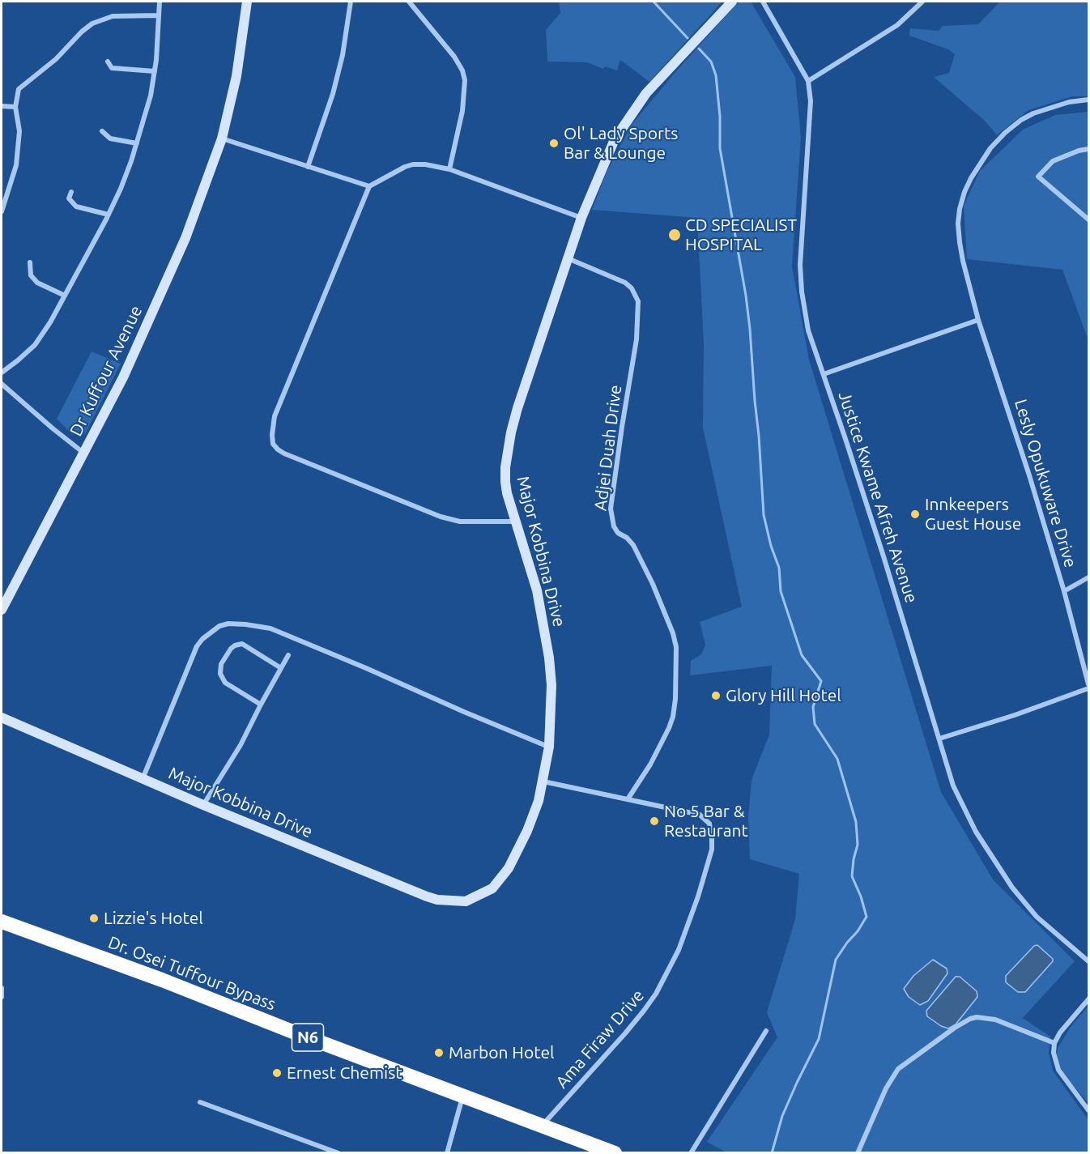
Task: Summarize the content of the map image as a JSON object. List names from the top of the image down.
{
  "streets": {
    "highway": ["Dr. Osei Tuffour Bypass", "N6"],
    "street": [
      "Dr Kuffour Avenue",
      "Adjei Duah Drive",
      "Lesly Opukuware Drive",
      "Justice Kwame Afreh Avenue",
      "Major Kobbina Drive",
      "Ama Firaw Drive"
    ]
  },
  "crossings": [
    ["Adjei Duah Drive", "Major Kobbina Drive"],
    ["Adjei Duah Drive", "Ama Firaw Drive"],
    ["Major Kobbina Drive", "Ama Firaw Drive"],
    ["Dr. Osei Tuffour Bypass", "Ama Firaw Drive"]
  ],
  "places": [
    "Ol' Lady Sports Bar & Lounge",
    "CD SPECIALIST HOSPITAL",
    "Innkeepers Guest House",
    "Glory Hill Hotel",
    "No 5 Bar & Restaurant",
    "Lizzie's Hotel",
    "Marbon Hotel",
    "Ernest Chemist"
  ]
}
